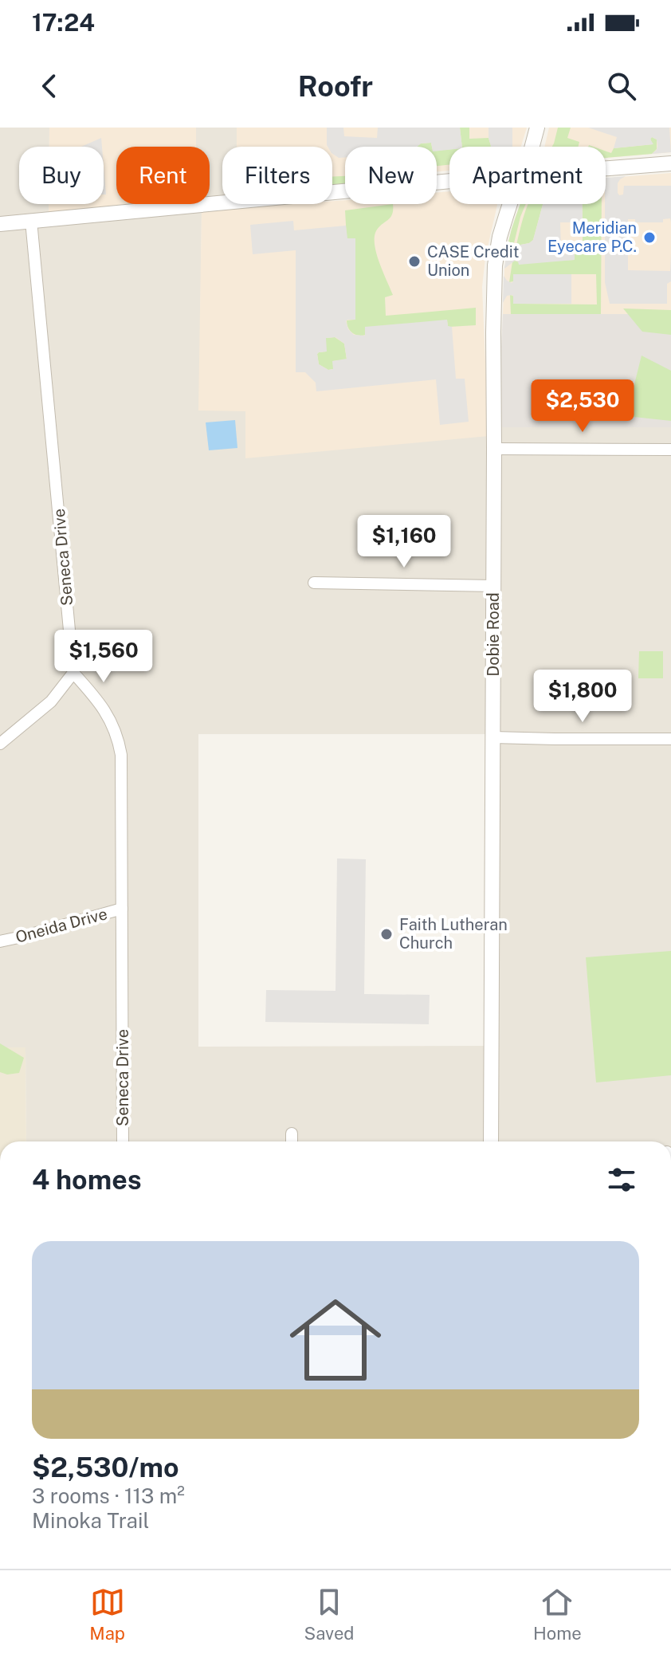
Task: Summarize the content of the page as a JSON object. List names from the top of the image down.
{
  "streets": {
    "street": ["Seneca Drive", "Dobie Road", "Oneida Drive"]
  },
  "crossings": [
    ["Seneca Drive", "Oneida Drive"]
  ],
  "places": ["Meridian Eyecare P.C.", "CASE Credit Union", "Faith Lutheran Church"],
  "page": {
    "status": "17:24",
    "header": "Roofr",
    "chip": [
      "Buy",
      "Rent",
      "Filters",
      "New",
      "Apartment"
    ],
    "price": [
      "$2,530",
      "$1,160",
      "$1,560",
      "$1,800"
    ],
    "heading": "4 homes",
    "list": [
      {
        "name": "$2,530/mo",
        "note": "3 rooms · 113 m² · Minoka Trail"
      }
    ],
    "tabs": ["Map", "Saved", "Home"]
  }
}
